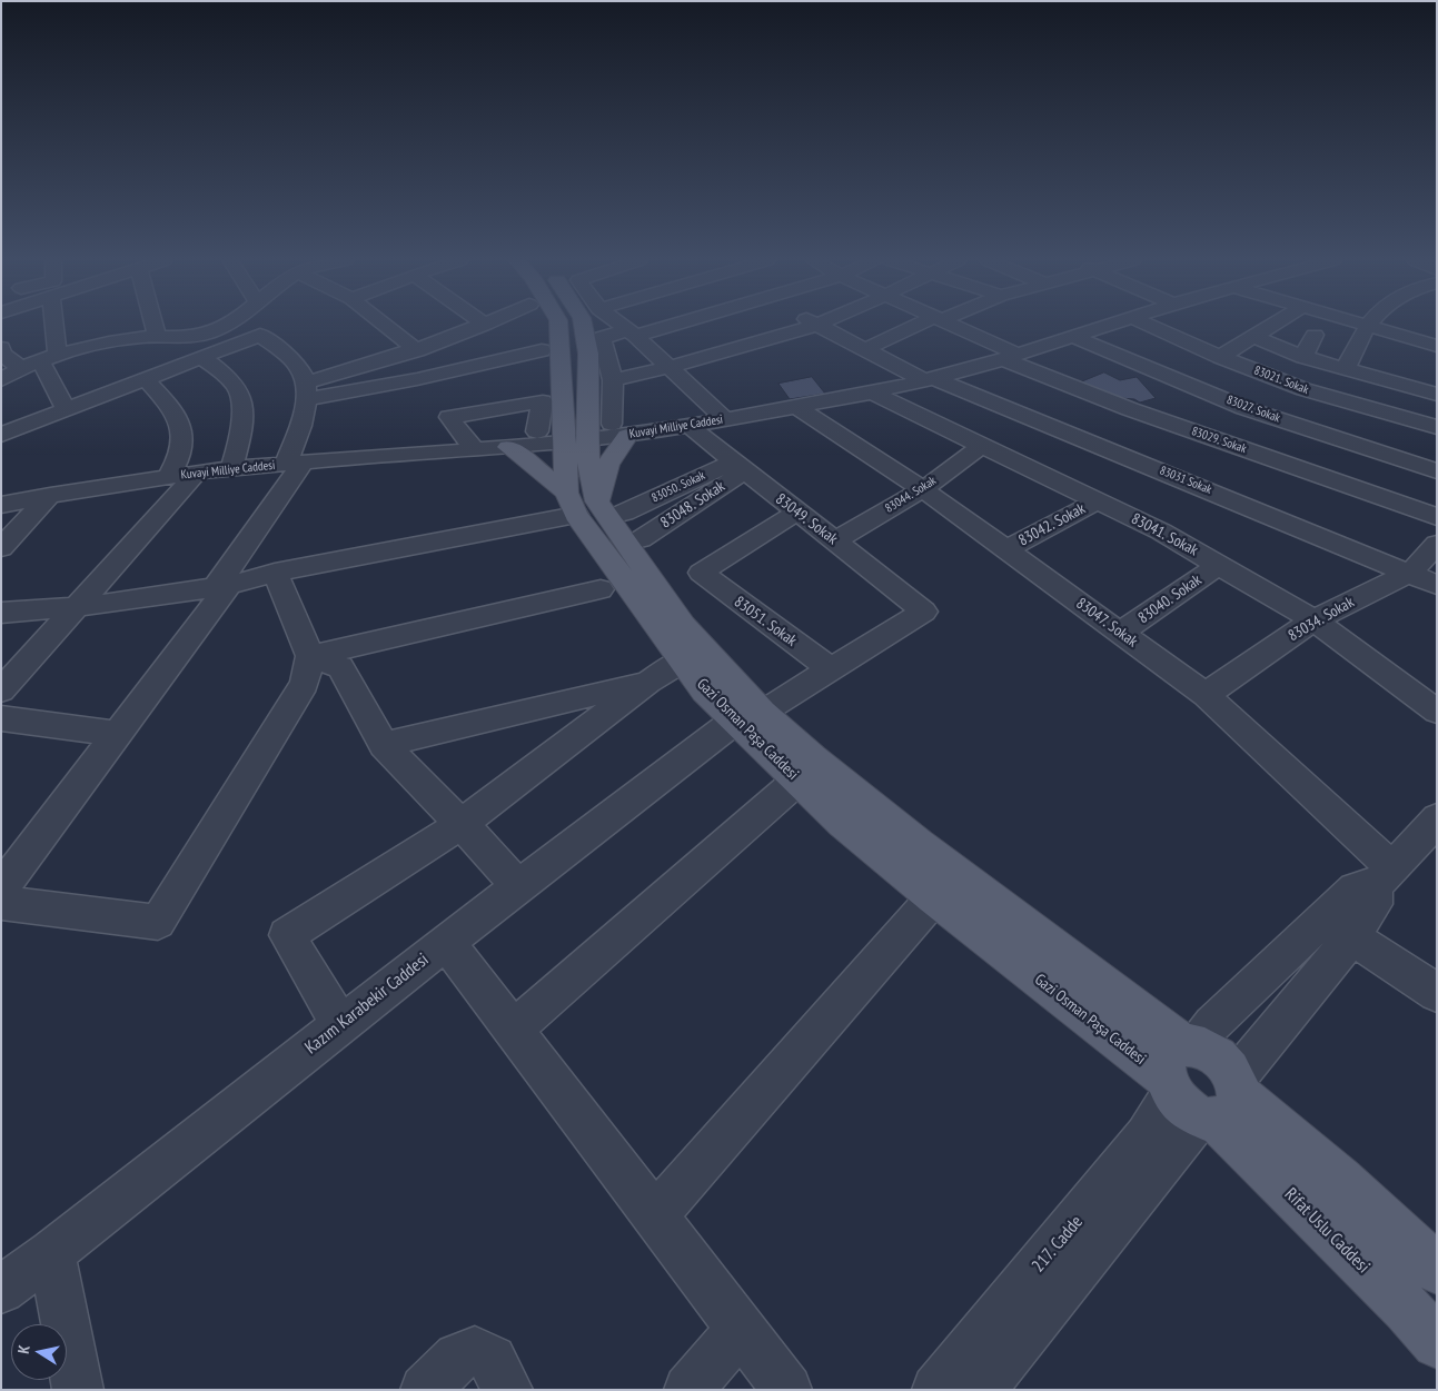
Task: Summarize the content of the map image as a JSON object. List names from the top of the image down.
{
  "streets": {
    "main road": ["Gazi Osman Paşa Caddesi", "Rifat Uslu Caddesi"],
    "street": [
      "83021. Sokak",
      "83027. Sokak",
      "Kuvayi Milliye Caddesi",
      "83029. Sokak",
      "83031 Sokak",
      "83050. Sokak",
      "83044. Sokak",
      "83048. Sokak",
      "83049. Sokak",
      "83042. Sokak",
      "83041. Sokak",
      "83040. Sokak",
      "83034. Sokak",
      "83051. Sokak",
      "83047. Sokak",
      "Kazım Karabekir Caddesi",
      "217. Cadde"
    ]
  },
  "crossings": [
    ["83027. Sokak", "Kuvayi Milliye Caddesi"],
    ["Kuvayi Milliye Caddesi", "83029. Sokak"],
    ["Kuvayi Milliye Caddesi", "83031 Sokak"],
    ["Kuvayi Milliye Caddesi", "83049. Sokak"],
    ["Kuvayi Milliye Caddesi", "83041. Sokak"],
    ["Kuvayi Milliye Caddesi", "83047. Sokak"],
    ["83031 Sokak", "83034. Sokak"],
    ["83050. Sokak", "83048. Sokak"],
    ["83050. Sokak", "83049. Sokak"],
    ["83050. Sokak", "Gazi Osman Paşa Caddesi"],
    ["83044. Sokak", "83049. Sokak"],
    ["83044. Sokak", "83041. Sokak"],
    ["83044. Sokak", "83047. Sokak"],
    ["83048. Sokak", "83049. Sokak"],
    ["83049. Sokak", "83051. Sokak"],
    ["83049. Sokak", "Kazım Karabekir Caddesi"],
    ["83042. Sokak", "83041. Sokak"],
    ["83042. Sokak", "83047. Sokak"],
    ["83041. Sokak", "83040. Sokak"],
    ["83041. Sokak", "83034. Sokak"],
    ["83040. Sokak", "83047. Sokak"],
    ["83034. Sokak", "83047. Sokak"],
    ["83051. Sokak", "Kazım Karabekir Caddesi"],
    ["83047. Sokak", "217. Cadde"],
    ["Gazi Osman Paşa Caddesi", "Kazım Karabekir Caddesi"],
    ["Gazi Osman Paşa Caddesi", "Rifat Uslu Caddesi"],
    ["Gazi Osman Paşa Caddesi", "217. Cadde"],
    ["Rifat Uslu Caddesi", "217. Cadde"]
  ],
  "north": "left"
}
